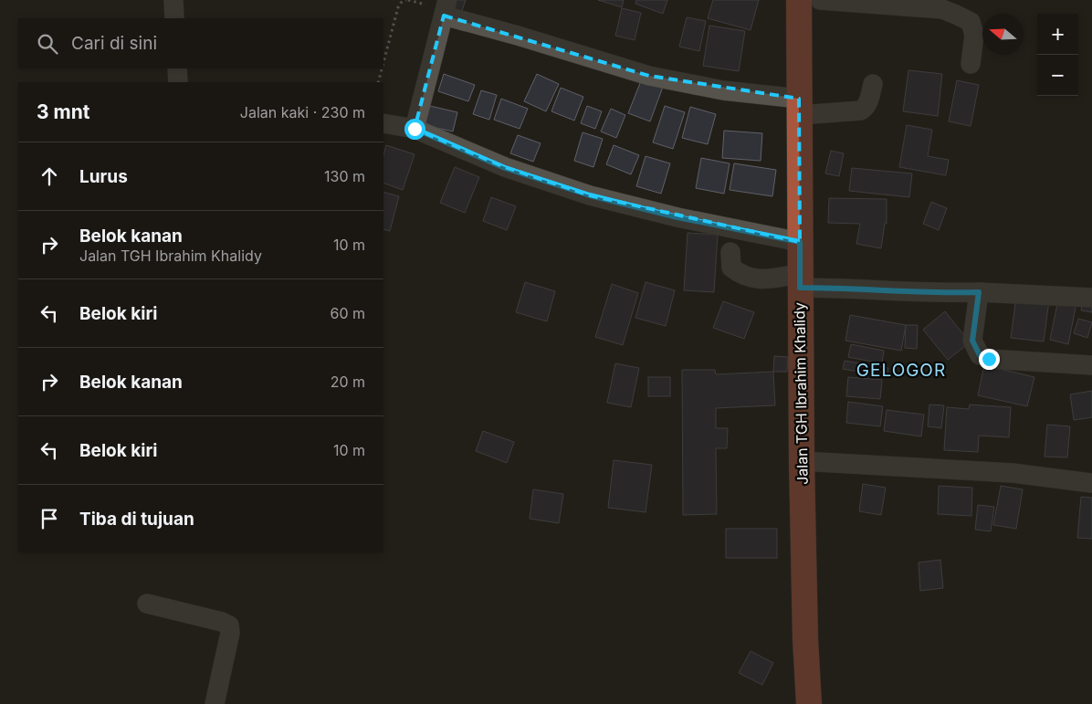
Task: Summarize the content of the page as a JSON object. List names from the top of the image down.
{
  "streets": {
    "main road": ["Jalan TGH Ibrahim Khalidy"]
  },
  "districts": ["GELOGOR"],
  "north": "left",
  "page": {
    "map_buttons": ["+", "−"],
    "search": "Cari di sini",
    "heading": ["3 mnt", "Jalan kaki · 230 m"],
    "list": [
      ["Lurus", "130 m"],
      ["Belok kanan", "Jalan TGH Ibrahim Khalidy", "10 m"],
      ["Belok kiri", "60 m"],
      ["Belok kanan", "20 m"],
      ["Belok kiri", "10 m"],
      "Tiba di tujuan"
    ]
  }
}
